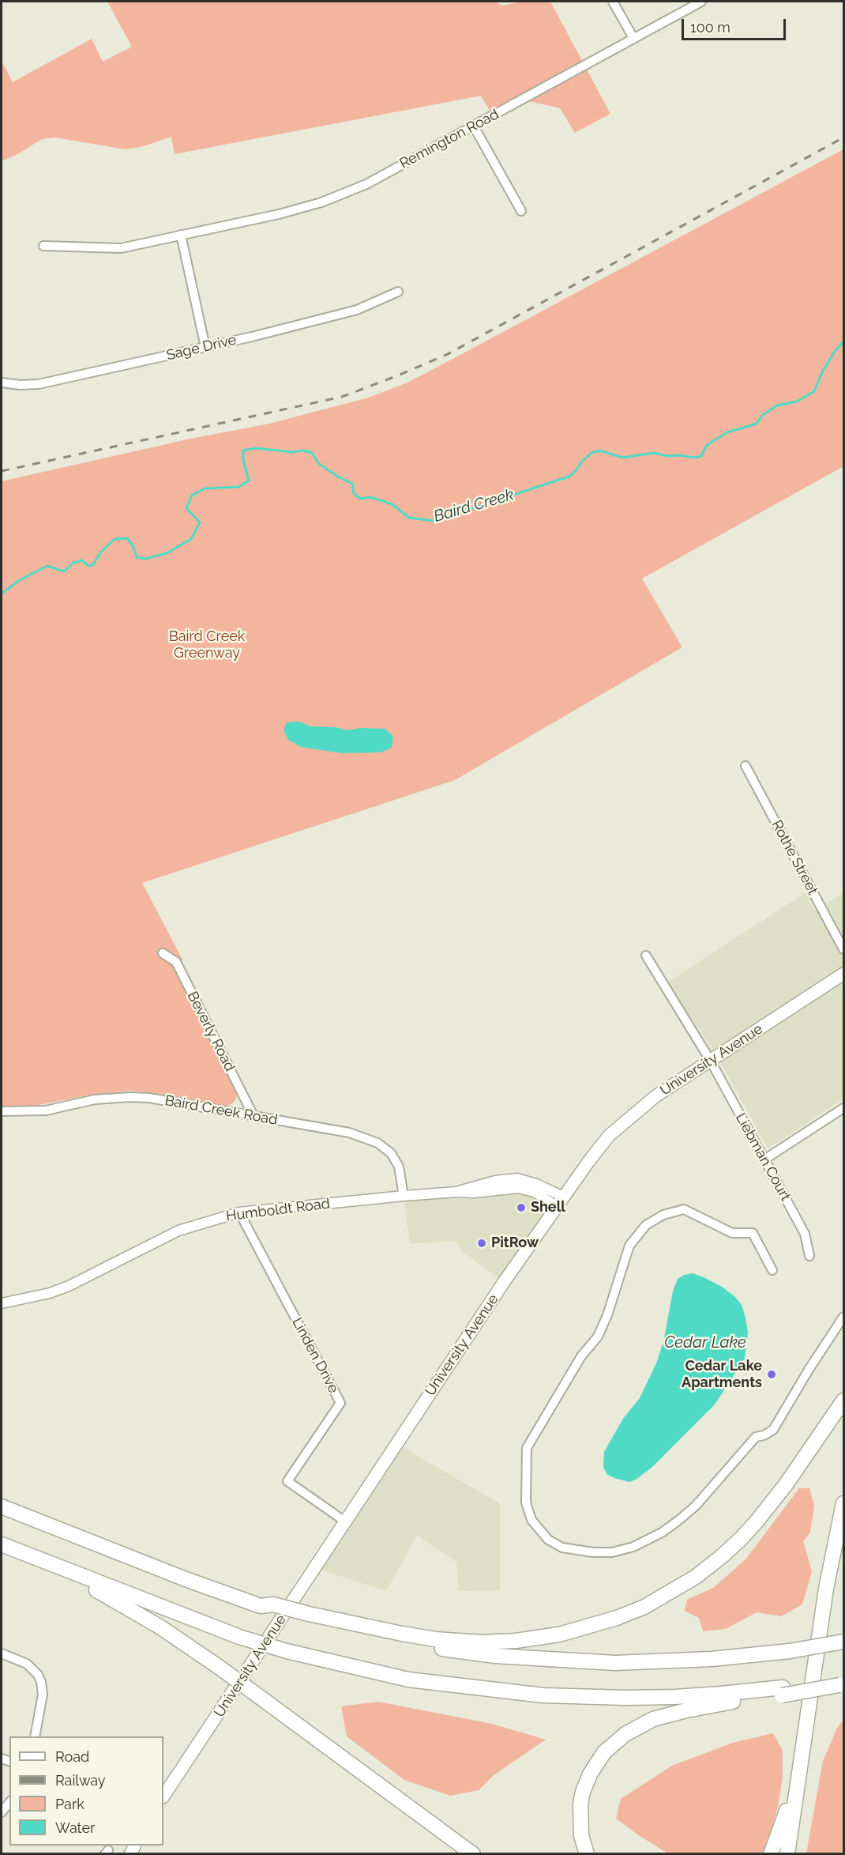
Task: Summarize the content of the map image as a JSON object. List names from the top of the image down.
{
  "streets": {
    "main road": ["University Avenue"],
    "street": [
      "Remington Road",
      "Sage Drive",
      "Rothe Street",
      "Beverly Road",
      "Baird Creek Road",
      "Liebman Court",
      "Humboldt Road",
      "Linden Drive"
    ]
  },
  "crossings": [
    ["Beverly Road", "Baird Creek Road"],
    ["University Avenue", "Liebman Court"],
    ["University Avenue", "Humboldt Road"],
    ["University Avenue", "Linden Drive"],
    ["Baird Creek Road", "Humboldt Road"],
    ["Humboldt Road", "Linden Drive"]
  ],
  "water": ["Baird Creek", "Cedar Lake"],
  "parks": ["Baird Creek Greenway"],
  "places": ["Shell", "PitRow", "Cedar Lake Apartments"],
  "legend": [
    "Road",
    "Railway",
    "Park",
    "Water"
  ],
  "scale_bar": "100 m"
}
